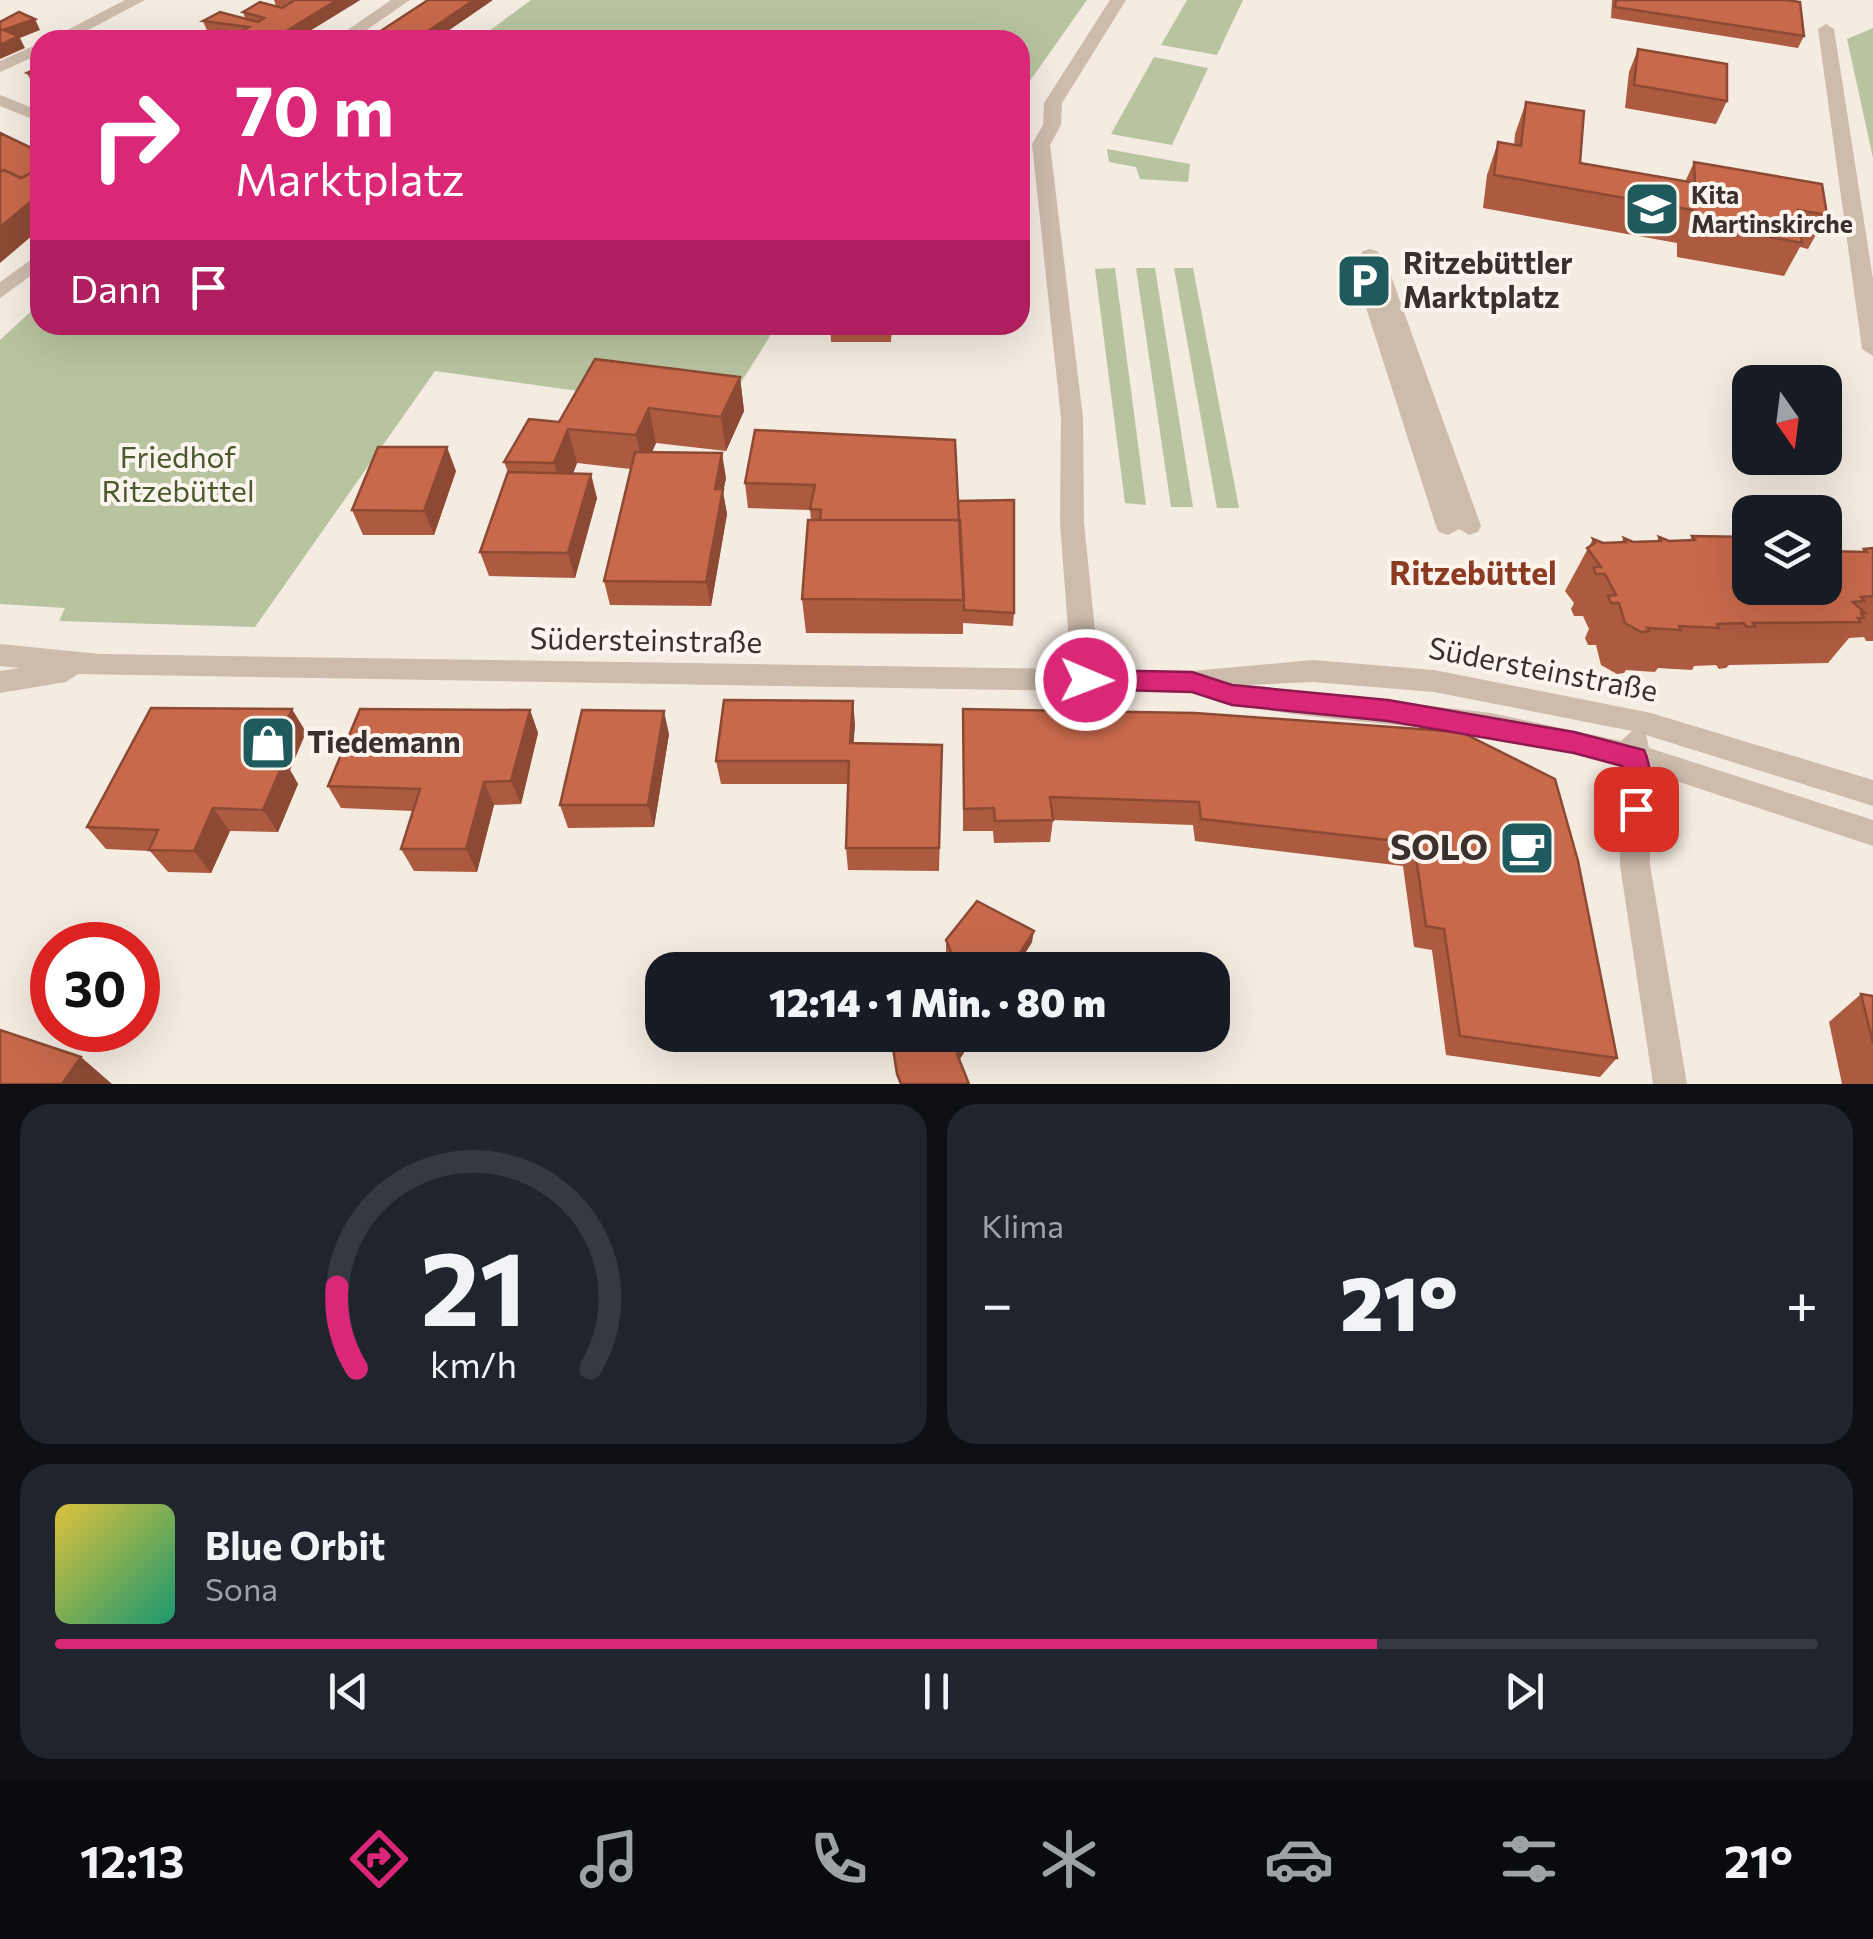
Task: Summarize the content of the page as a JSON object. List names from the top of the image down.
{
  "streets": {
    "street": ["Südersteinstraße"]
  },
  "districts": ["Ritzebüttel"],
  "parks": ["Friedhof Ritzebüttel"],
  "places": {
    "school or university": ["Kita Martinskirche"],
    "parking": ["Ritzebüttler Marktplatz"],
    "shop": ["Tiedemann"],
    "cafe": ["SOLO"]
  },
  "north": "bottom",
  "page": {
    "turn": ["70 m", "Marktplatz"],
    "then": "Dann",
    "limit": "30",
    "trip": "12:14 · 1 Min. · 80 m",
    "tile": "Klima",
    "heat": ["−", "21°", "+"],
    "song": ["Blue Orbit", "Sona"],
    "tabs": ["12:13", "21°"],
    "gauge": ["21", "km/h"]
  }
}
